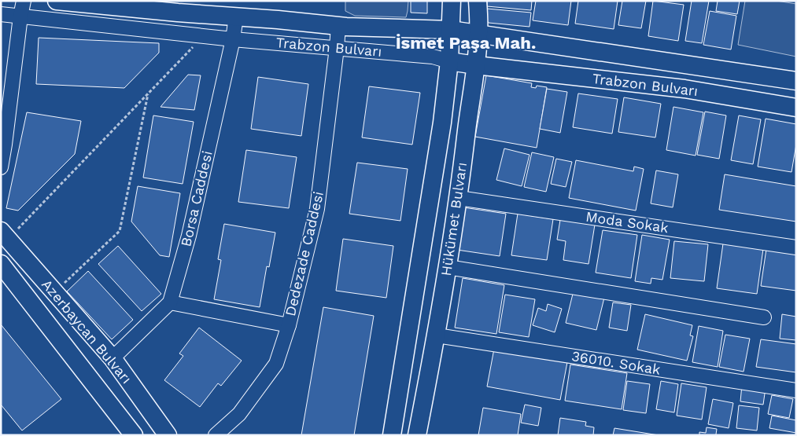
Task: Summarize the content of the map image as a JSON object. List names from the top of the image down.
{
  "streets": {
    "main road": ["Trabzon Bulvarı", "Hükümet Bulvarı", "Azerbaycan Bulvarı"],
    "street": [
      "Borsa Caddesi",
      "Moda Sokak",
      "Dedezade Caddesi",
      "36010. Sokak"
    ]
  },
  "crossings": [
    ["Trabzon Bulvarı", "Borsa Caddesi"],
    ["Trabzon Bulvarı", "Hükümet Bulvarı"],
    ["Trabzon Bulvarı", "Dedezade Caddesi"],
    ["Hükümet Bulvarı", "Moda Sokak"],
    ["Hükümet Bulvarı", "36010. Sokak"]
  ],
  "districts": ["İsmet Paşa Mah."]
}
